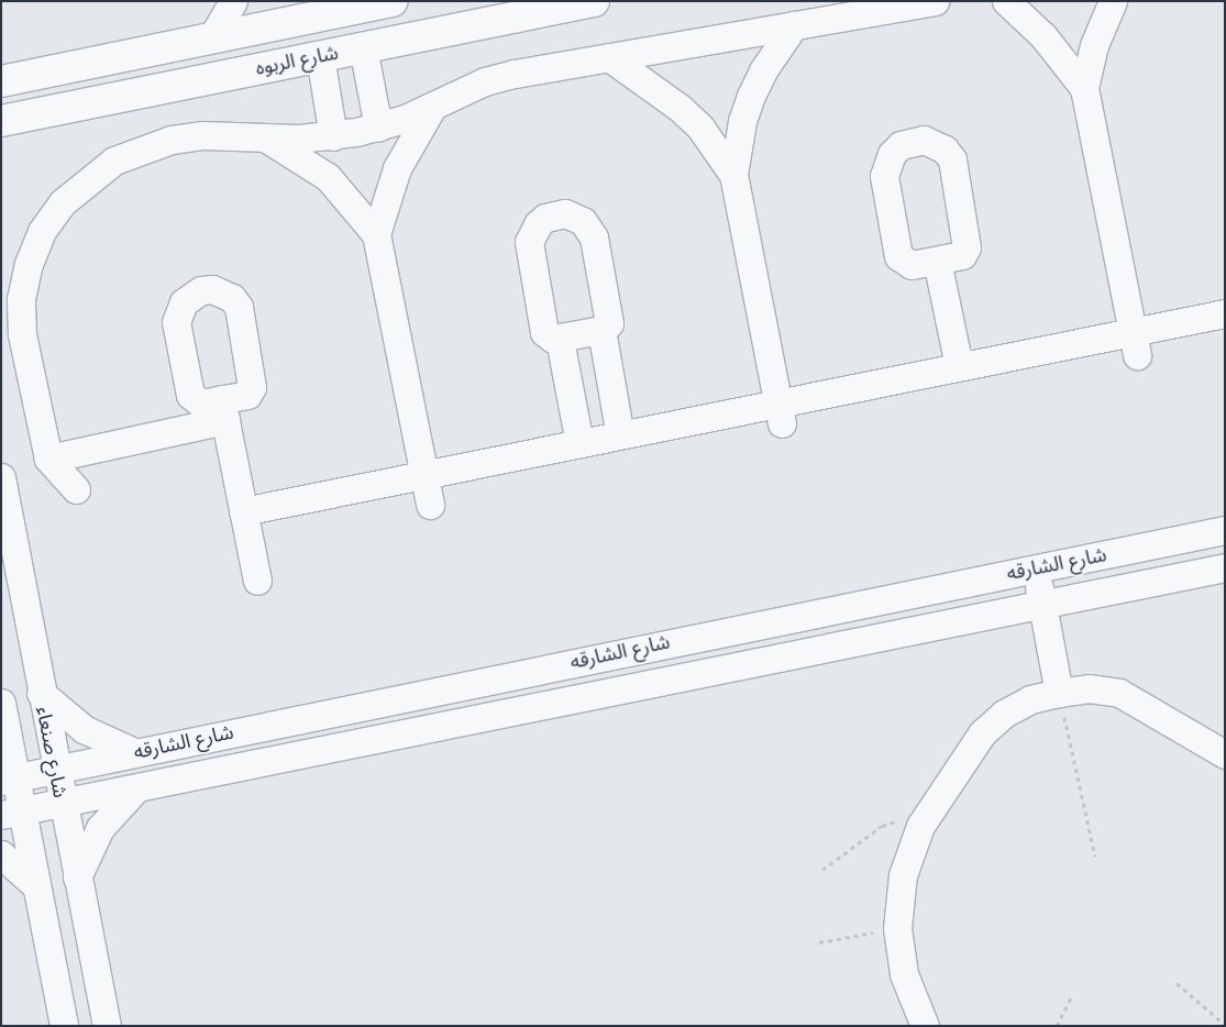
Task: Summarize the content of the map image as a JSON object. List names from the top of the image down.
{
  "streets": {
    "street": ["شارع الربوه", "شارع الشارقه", "شارع صنعاء"]
  },
  "crossings": [
    ["شارع الشارقه", "شارع صنعاء"]
  ]
}
